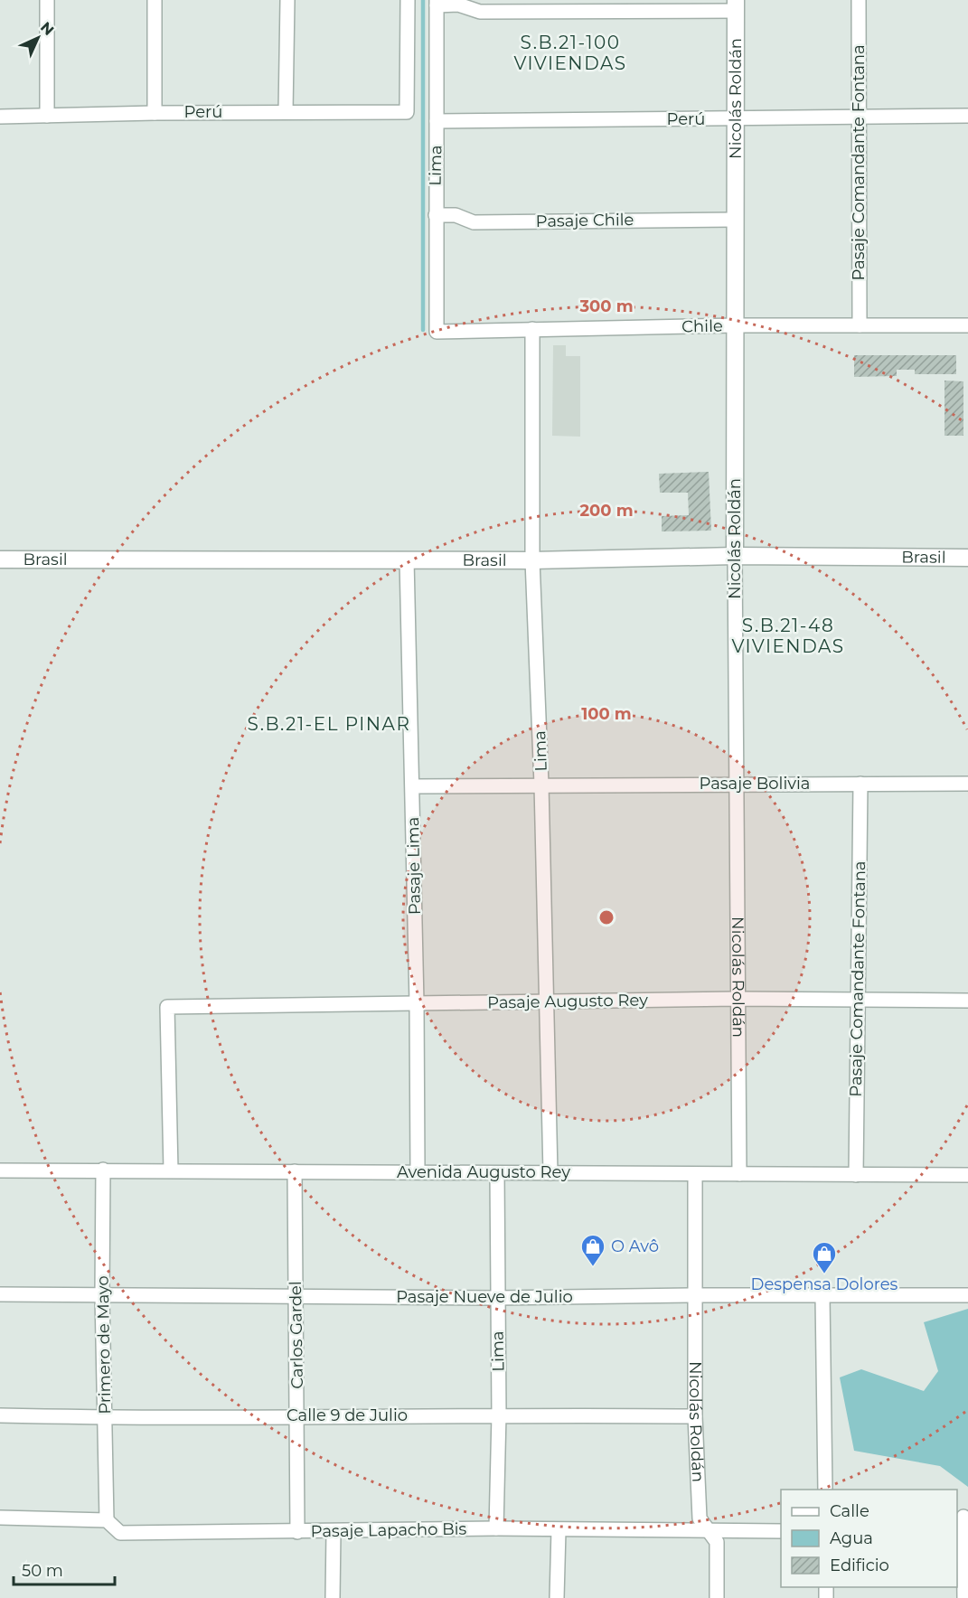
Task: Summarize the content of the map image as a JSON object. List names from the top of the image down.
{
  "streets": {
    "street": [
      "Nicolás Roldán",
      "Perú",
      "Pasaje Comandante Fontana",
      "Lima",
      "Pasaje Chile",
      "Chile",
      "Brasil",
      "Pasaje Bolivia",
      "Pasaje Lima",
      "Pasaje Augusto Rey",
      "Avenida Augusto Rey",
      "Pasaje Nueve de Julio",
      "Carlos Gardel",
      "Primero de Mayo",
      "Calle 9 de Julio",
      "Pasaje Lapacho Bis"
    ]
  },
  "crossings": [
    ["Nicolás Roldán", "Perú"],
    ["Nicolás Roldán", "Pasaje Chile"],
    ["Nicolás Roldán", "Chile"],
    ["Nicolás Roldán", "Brasil"],
    ["Nicolás Roldán", "Pasaje Bolivia"],
    ["Nicolás Roldán", "Pasaje Augusto Rey"],
    ["Nicolás Roldán", "Avenida Augusto Rey"],
    ["Nicolás Roldán", "Pasaje Nueve de Julio"],
    ["Nicolás Roldán", "Calle 9 de Julio"],
    ["Nicolás Roldán", "Pasaje Lapacho Bis"],
    ["Perú", "Pasaje Comandante Fontana"],
    ["Perú", "Lima"],
    ["Pasaje Comandante Fontana", "Chile"],
    ["Pasaje Comandante Fontana", "Pasaje Bolivia"],
    ["Pasaje Comandante Fontana", "Pasaje Augusto Rey"],
    ["Pasaje Comandante Fontana", "Avenida Augusto Rey"],
    ["Lima", "Pasaje Chile"],
    ["Lima", "Chile"],
    ["Lima", "Brasil"],
    ["Lima", "Pasaje Bolivia"],
    ["Lima", "Pasaje Augusto Rey"],
    ["Lima", "Avenida Augusto Rey"],
    ["Lima", "Pasaje Nueve de Julio"],
    ["Lima", "Calle 9 de Julio"],
    ["Lima", "Pasaje Lapacho Bis"],
    ["Brasil", "Pasaje Lima"],
    ["Pasaje Bolivia", "Pasaje Lima"],
    ["Pasaje Lima", "Pasaje Augusto Rey"],
    ["Pasaje Lima", "Avenida Augusto Rey"],
    ["Pasaje Augusto Rey", "Avenida Augusto Rey"],
    ["Avenida Augusto Rey", "Carlos Gardel"],
    ["Avenida Augusto Rey", "Primero de Mayo"],
    ["Pasaje Nueve de Julio", "Carlos Gardel"],
    ["Pasaje Nueve de Julio", "Primero de Mayo"],
    ["Carlos Gardel", "Calle 9 de Julio"],
    ["Carlos Gardel", "Pasaje Lapacho Bis"],
    ["Primero de Mayo", "Calle 9 de Julio"],
    ["Primero de Mayo", "Pasaje Lapacho Bis"]
  ],
  "districts": ["S.B.21-100 VIVIENDAS", "S.B.21-48 VIVIENDAS", "S.B.21-EL PINAR"],
  "places": {
    "shop": ["O Avô", "Despensa Dolores"]
  },
  "legend": ["Calle", "Agua", "Edificio"],
  "scale_bar": "50 m",
  "north": "top right",
  "rings": ["300 m", "200 m", "100 m"]
}
